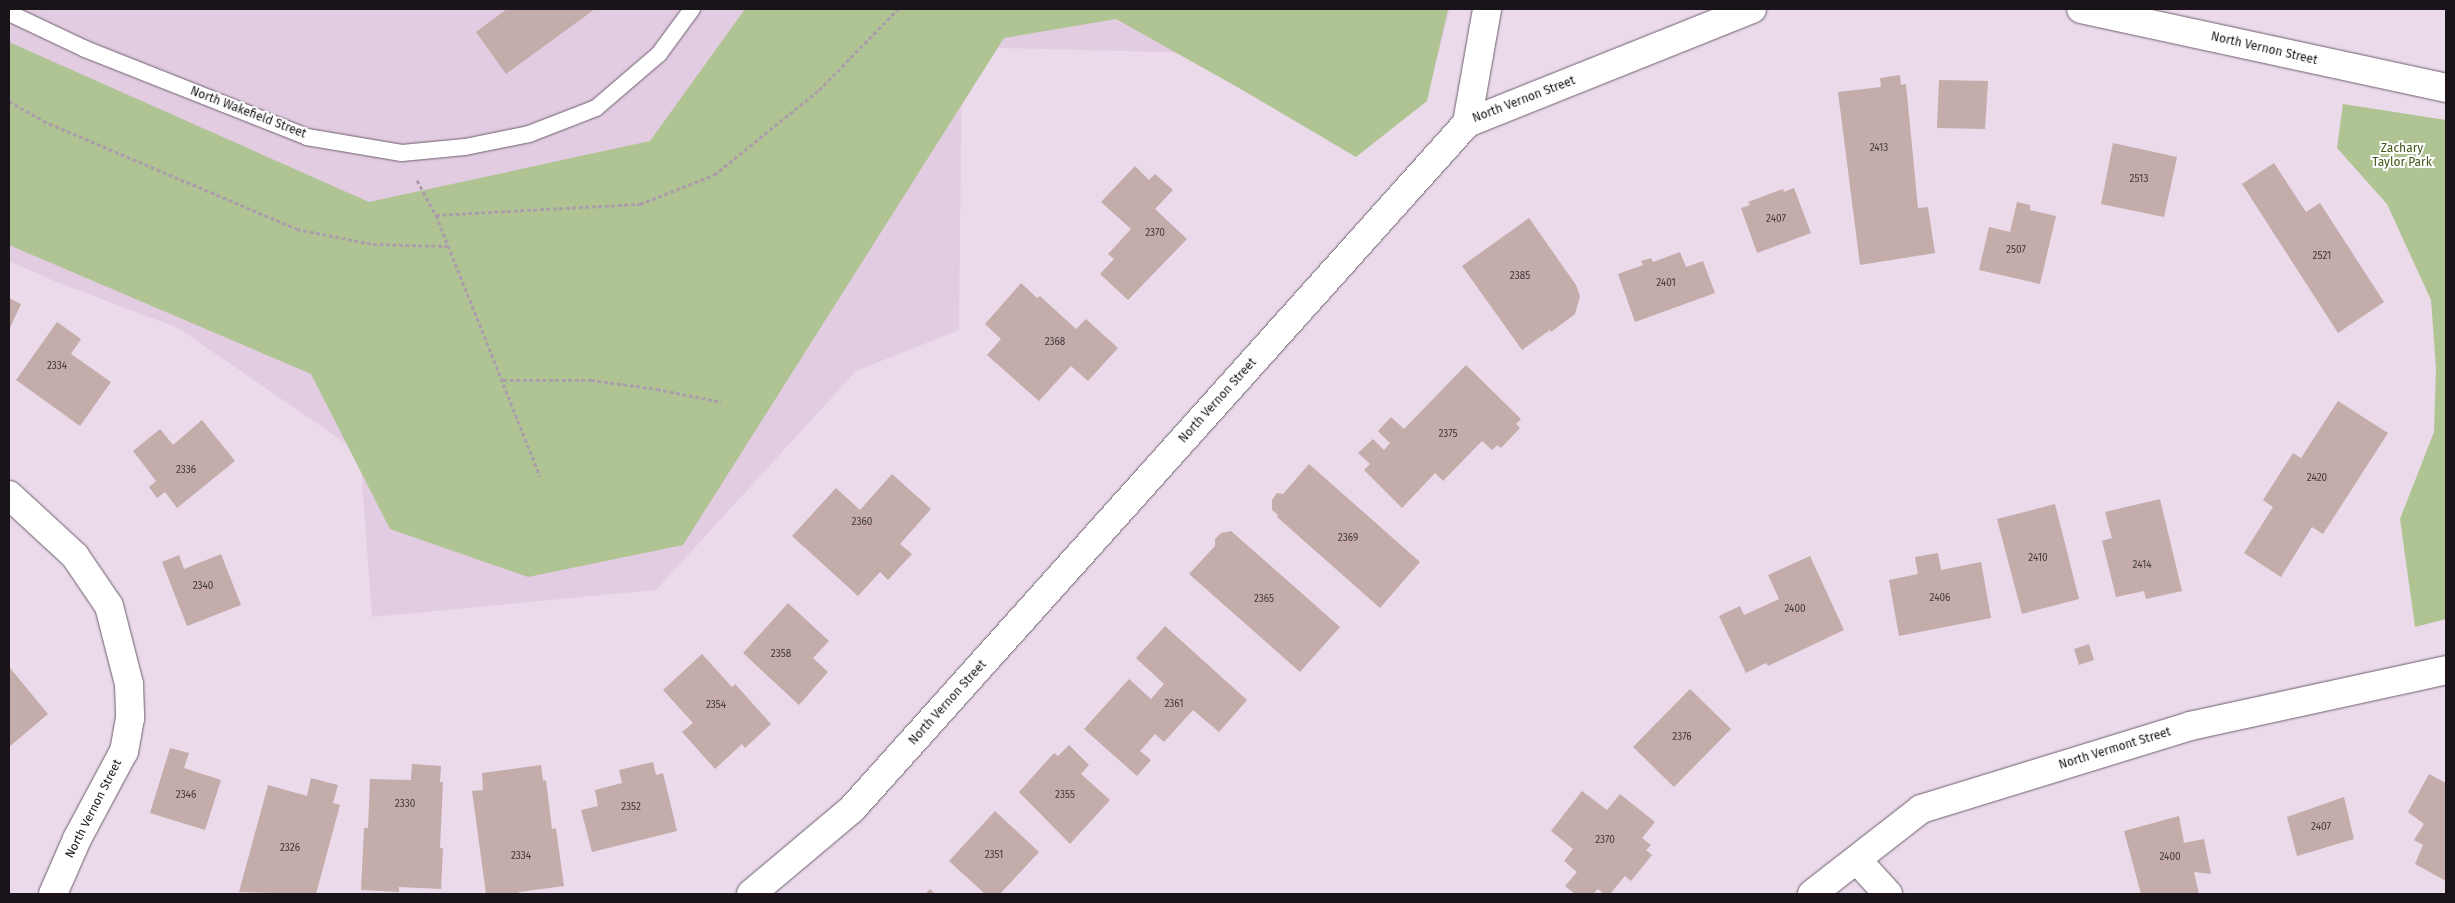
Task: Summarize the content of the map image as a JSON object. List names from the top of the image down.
{
  "streets": {
    "street": ["North Vernon Street", "North Vermont Street"],
    "lane": ["North Wakefield Street"]
  },
  "parks": ["Zachary Taylor Park"],
  "house_numbers": [
    "2413",
    "2513",
    "2407",
    "2370",
    "2507",
    "2521",
    "2385",
    "2401",
    "2368",
    "2334",
    "2375",
    "2336",
    "2420",
    "2360",
    "2369",
    "2410",
    "2414",
    "2340",
    "2406",
    "2365",
    "2400",
    "2358",
    "2361",
    "2354",
    "2376",
    "2346",
    "2355",
    "2330",
    "2352",
    "2407",
    "2370",
    "2326",
    "2351",
    "2334",
    "2400"
  ]
}
